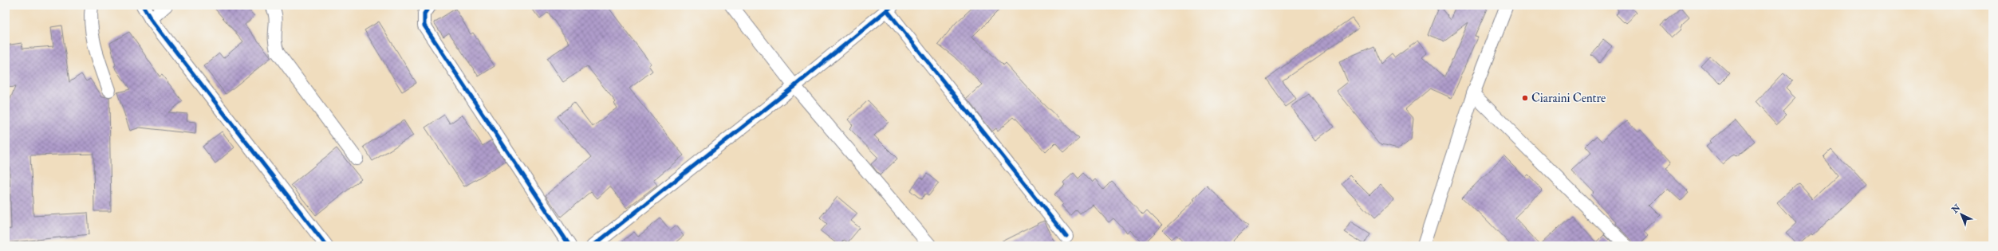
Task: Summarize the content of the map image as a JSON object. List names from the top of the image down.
{
  "places": ["Ciaraini Centre"],
  "north": "top left"
}
